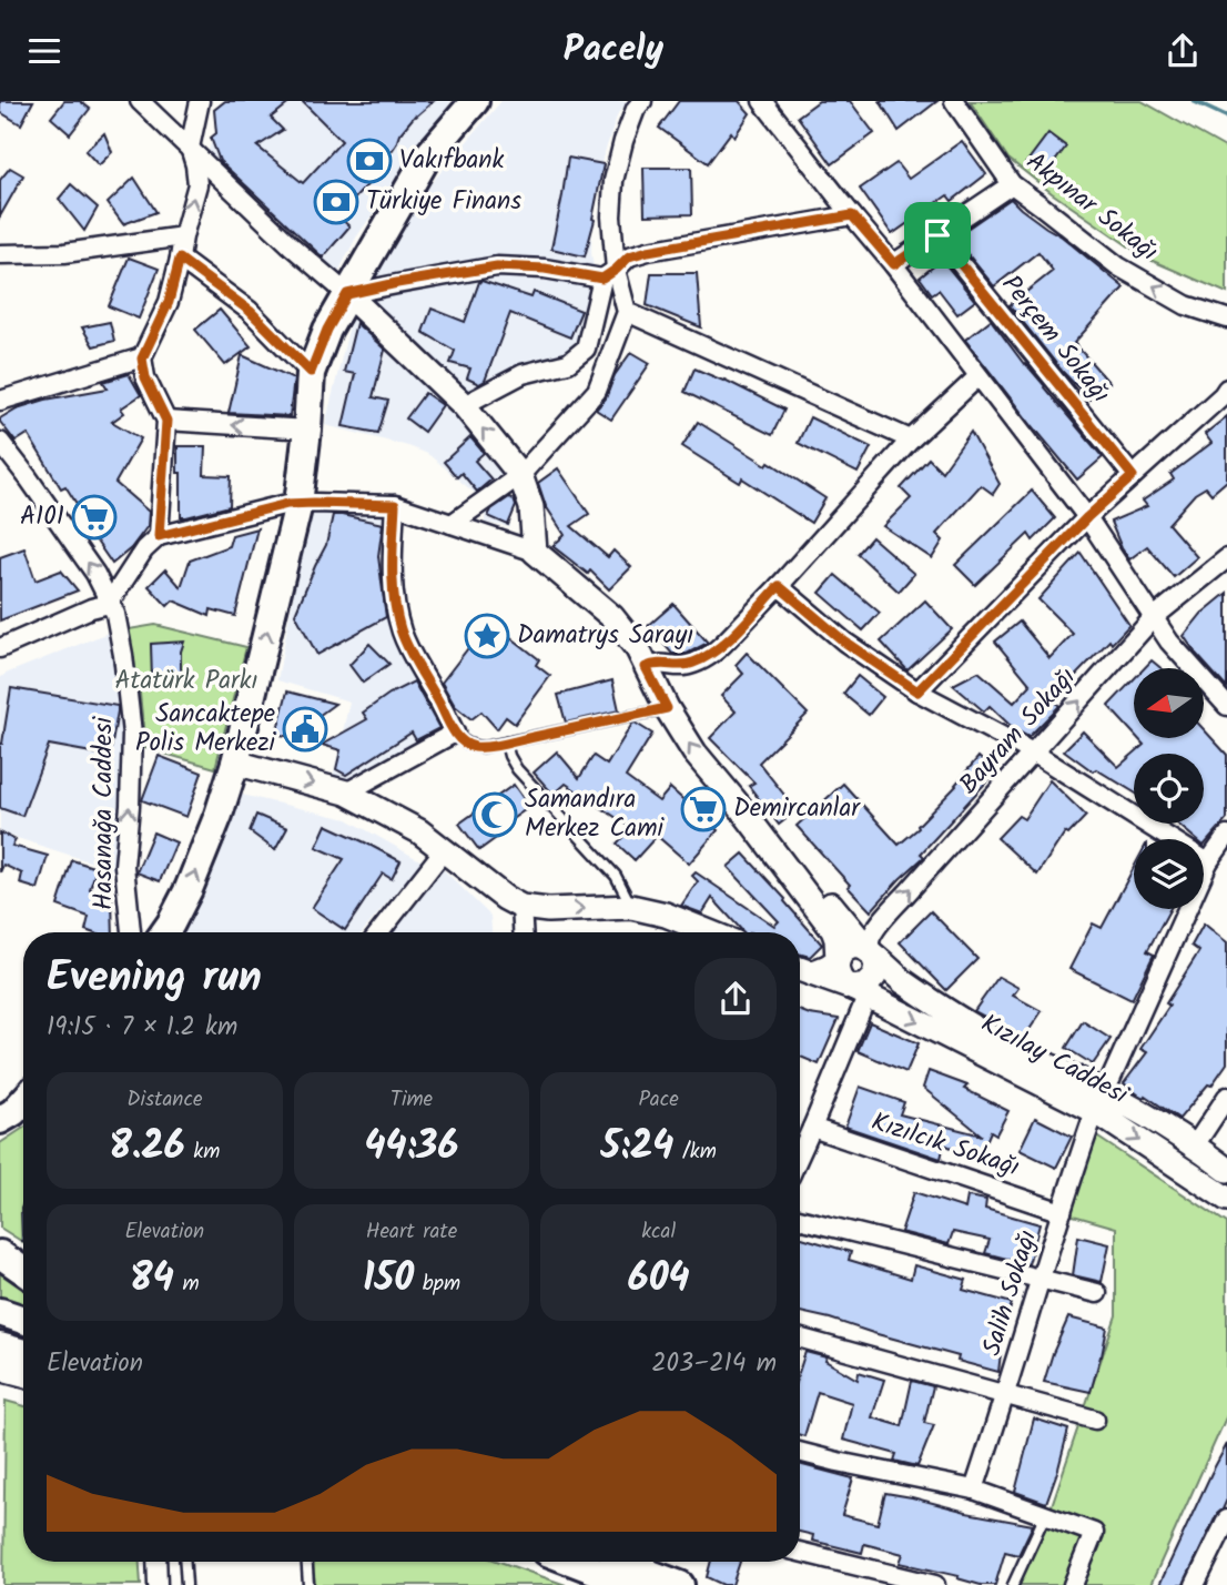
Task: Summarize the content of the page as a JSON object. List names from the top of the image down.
{
  "streets": {
    "main road": ["Kızılay Caddesi"],
    "street": [
      "Akpınar Sokağı",
      "Perçem Sokağı",
      "Bayram Sokağı",
      "Hasanağa Caddesi",
      "Kızılcık Sokağı",
      "Salih Sokağı"
    ]
  },
  "crossings": [
    ["Bayram Sokağı", "Kızılay Caddesi"],
    ["Bayram Sokağı", "Kızılcık Sokağı"],
    ["Kızılay Caddesi", "Salih Sokağı"],
    ["Kızılcık Sokağı", "Salih Sokağı"]
  ],
  "one_way": ["Akpınar Sokağı"],
  "parks": ["Atatürk Parkı"],
  "places": {
    "bank": ["Vakıfbank", "Türkiye Finans"],
    "supermarket": ["A101", "Demircanlar"],
    "place": ["Damatrys Sarayı"],
    "public building": ["Sancaktepe Polis Merkezi"],
    "mosque": ["Samandıra Merkez Cami"]
  },
  "north": "left",
  "page": {
    "header": "Pacely",
    "heading": ["Evening run", "19:15 · 7 × 1.2 km"],
    "stats": [
      ["Distance", "8.26 km"],
      ["Time", "44:36"],
      ["Pace", "5:24 /km"],
      ["Elevation", "84 m"],
      ["Heart rate", "150 bpm"],
      ["kcal", "604"]
    ],
    "chart": ["Elevation", "203–214 m"]
  }
}
